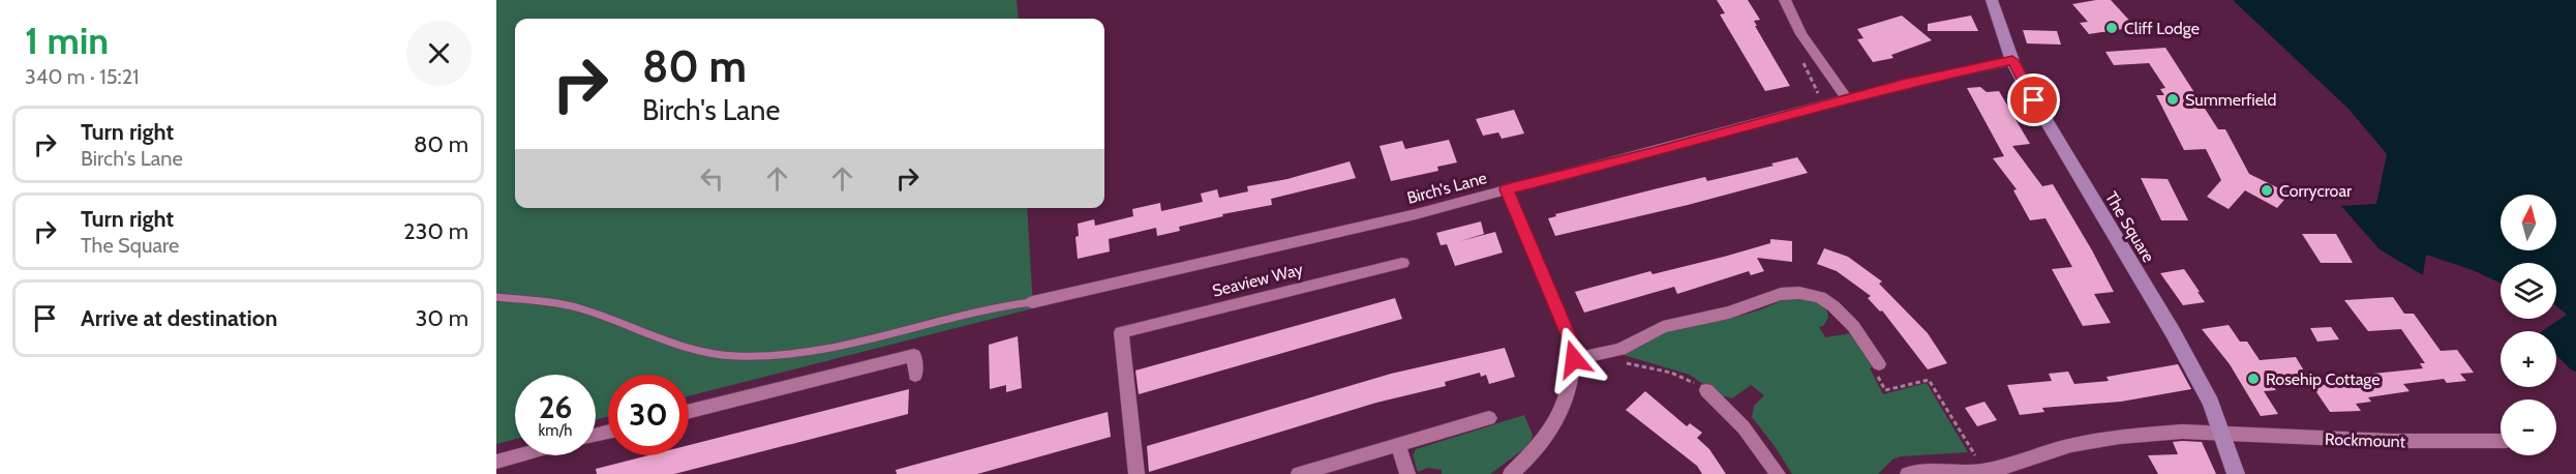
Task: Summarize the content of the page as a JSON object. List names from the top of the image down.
{
  "streets": {
    "main road": ["The Square"],
    "street": ["Birch's Lane", "Seaview Way", "Rockmount"]
  },
  "crossings": [
    ["Birch's Lane", "The Square"],
    ["The Square", "Rockmount"]
  ],
  "places": [
    "Cliff Lodge",
    "Summerfield",
    "Corrycroar",
    "Rosehip Cottage"
  ],
  "north": "top",
  "page": {
    "heading": ["1 min", "340 m · 15:21"],
    "turn": ["80 m", "Birch's Lane"],
    "list": [
      {
        "name": "Turn right",
        "note": "Birch's Lane",
        "value": "80 m"
      },
      {
        "name": "Turn right",
        "note": "The Square",
        "value": "230 m"
      },
      {
        "name": "Arrive at destination",
        "value": "30 m"
      }
    ],
    "map_buttons": ["+", "−"],
    "speed": "26 km/h",
    "limit": "30"
  }
}
